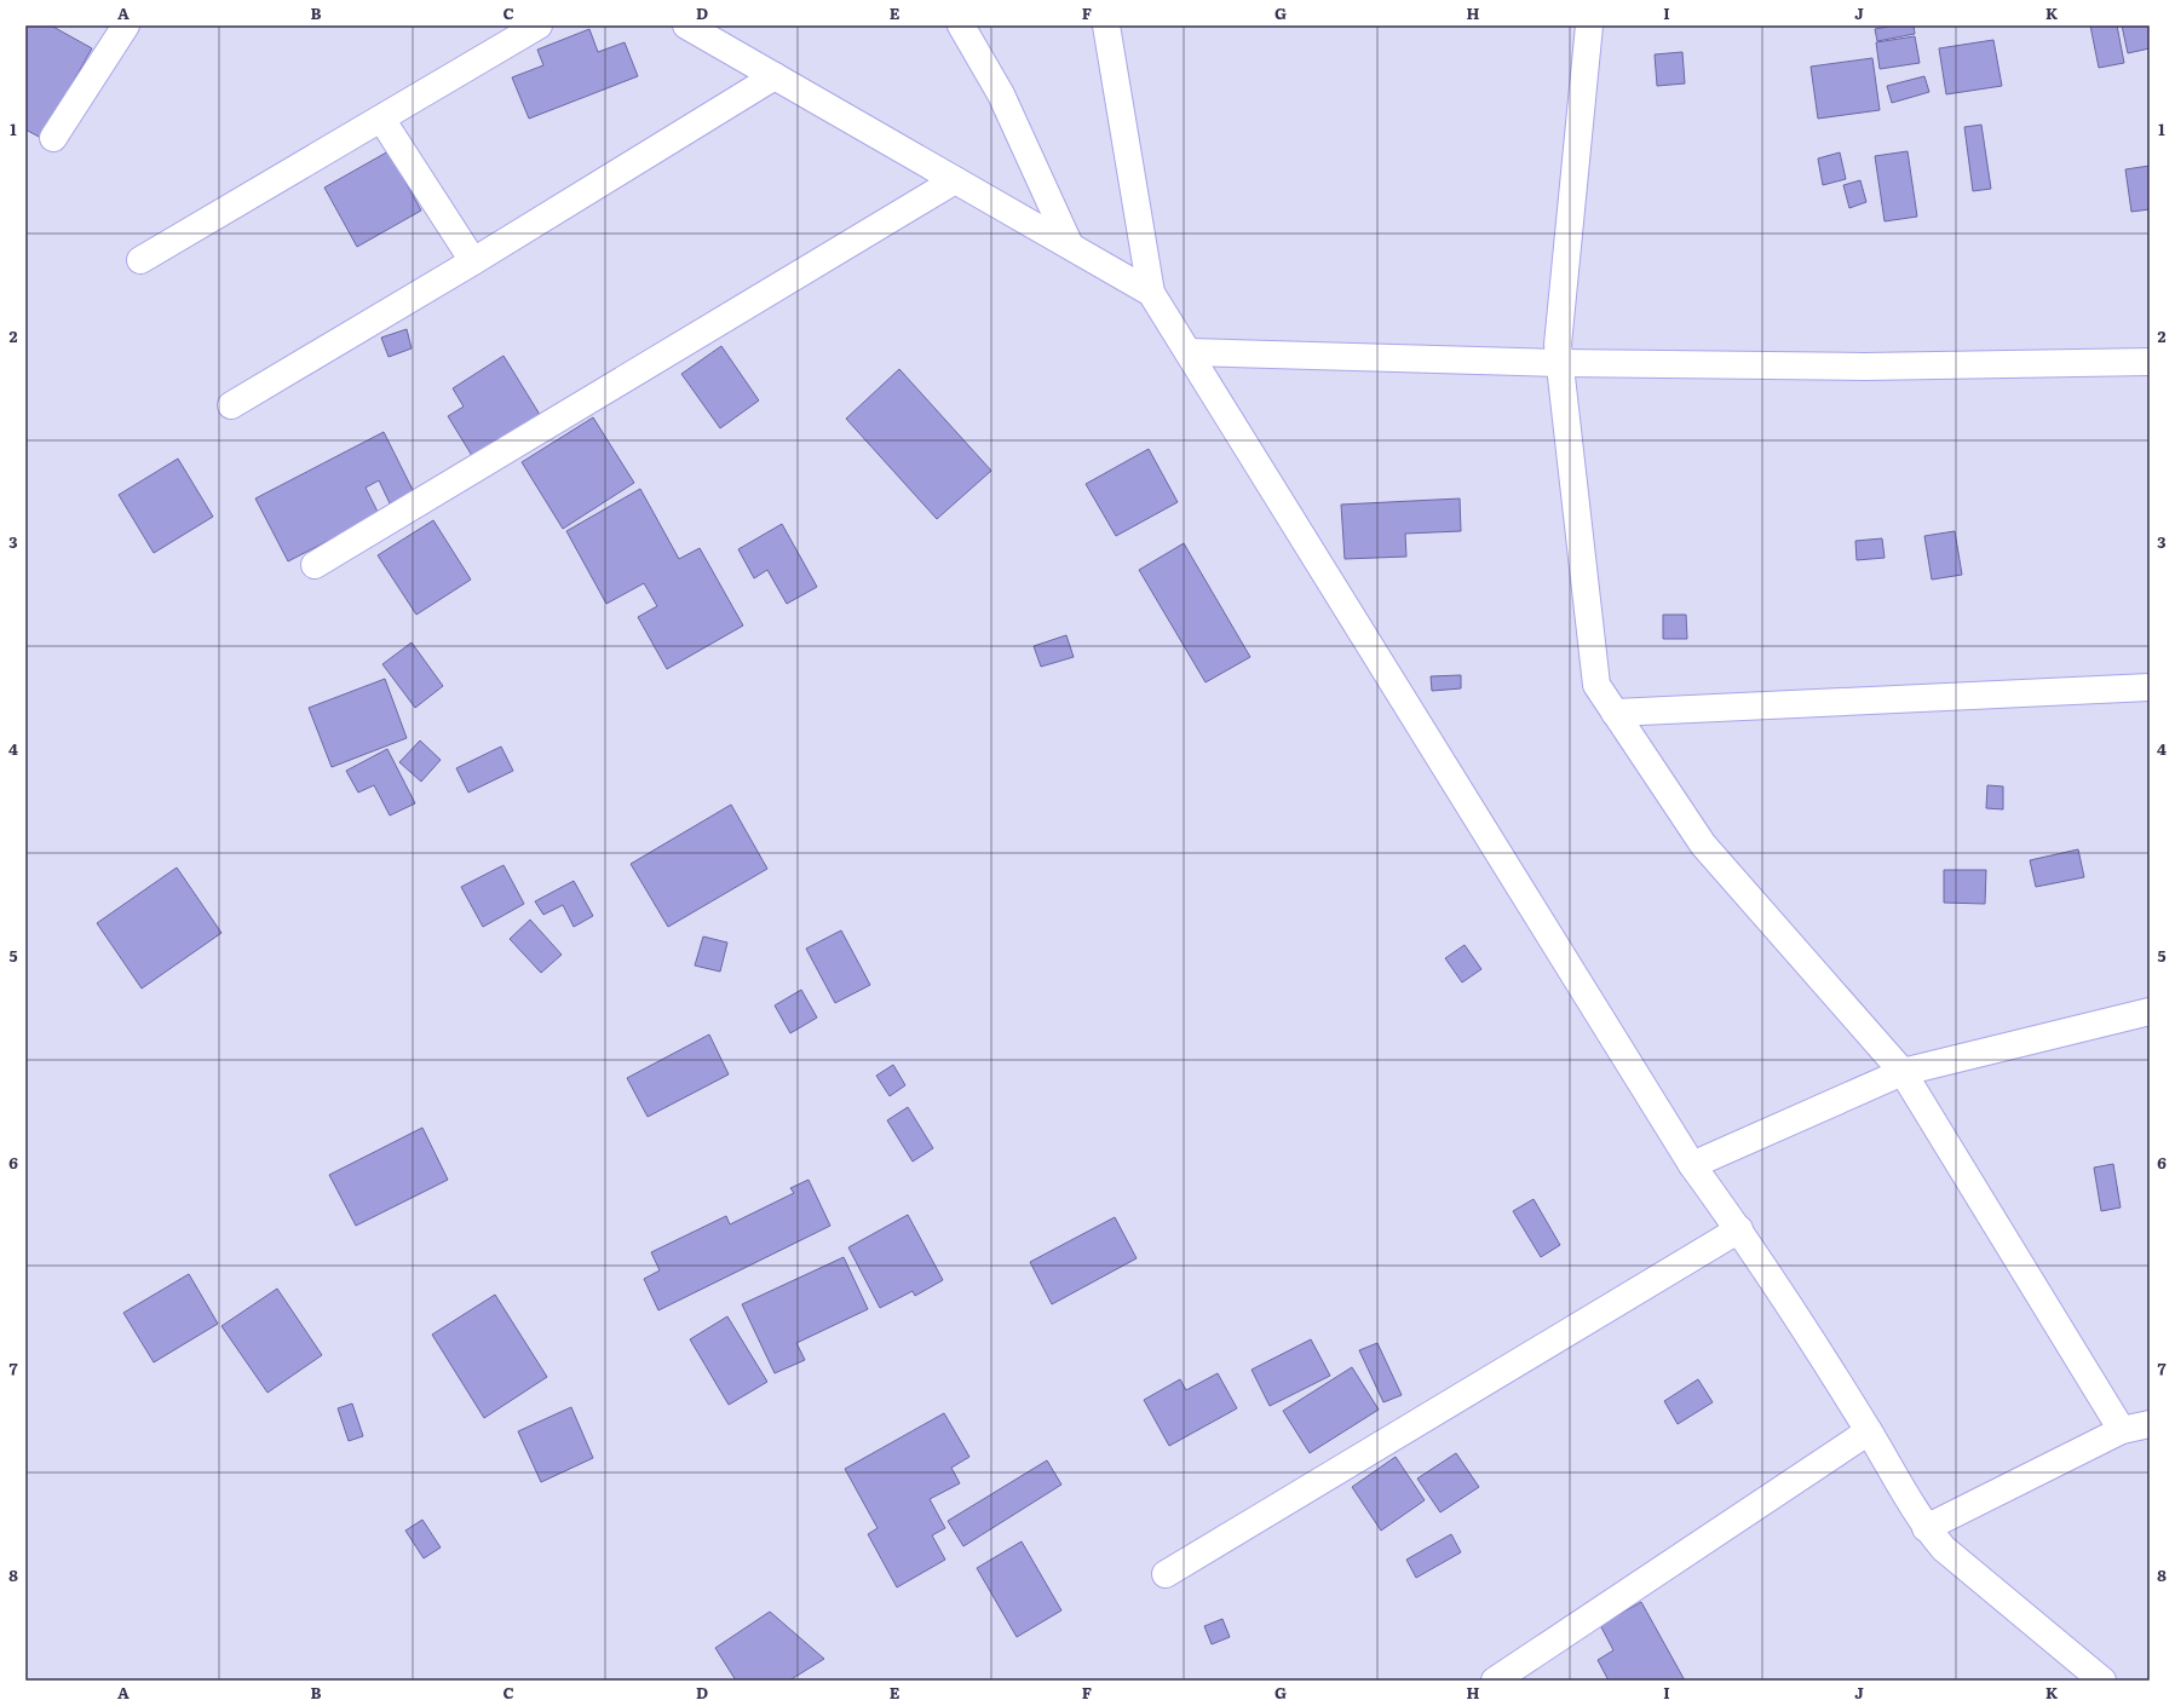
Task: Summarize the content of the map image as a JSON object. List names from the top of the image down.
{
  "grid": {
    "columns": [
      "A",
      "B",
      "C",
      "D",
      "E",
      "F",
      "G",
      "H",
      "I",
      "J",
      "K"
    ],
    "rows": [
      "1",
      "2",
      "3",
      "4",
      "5",
      "6",
      "7",
      "8"
    ]
  }
}
